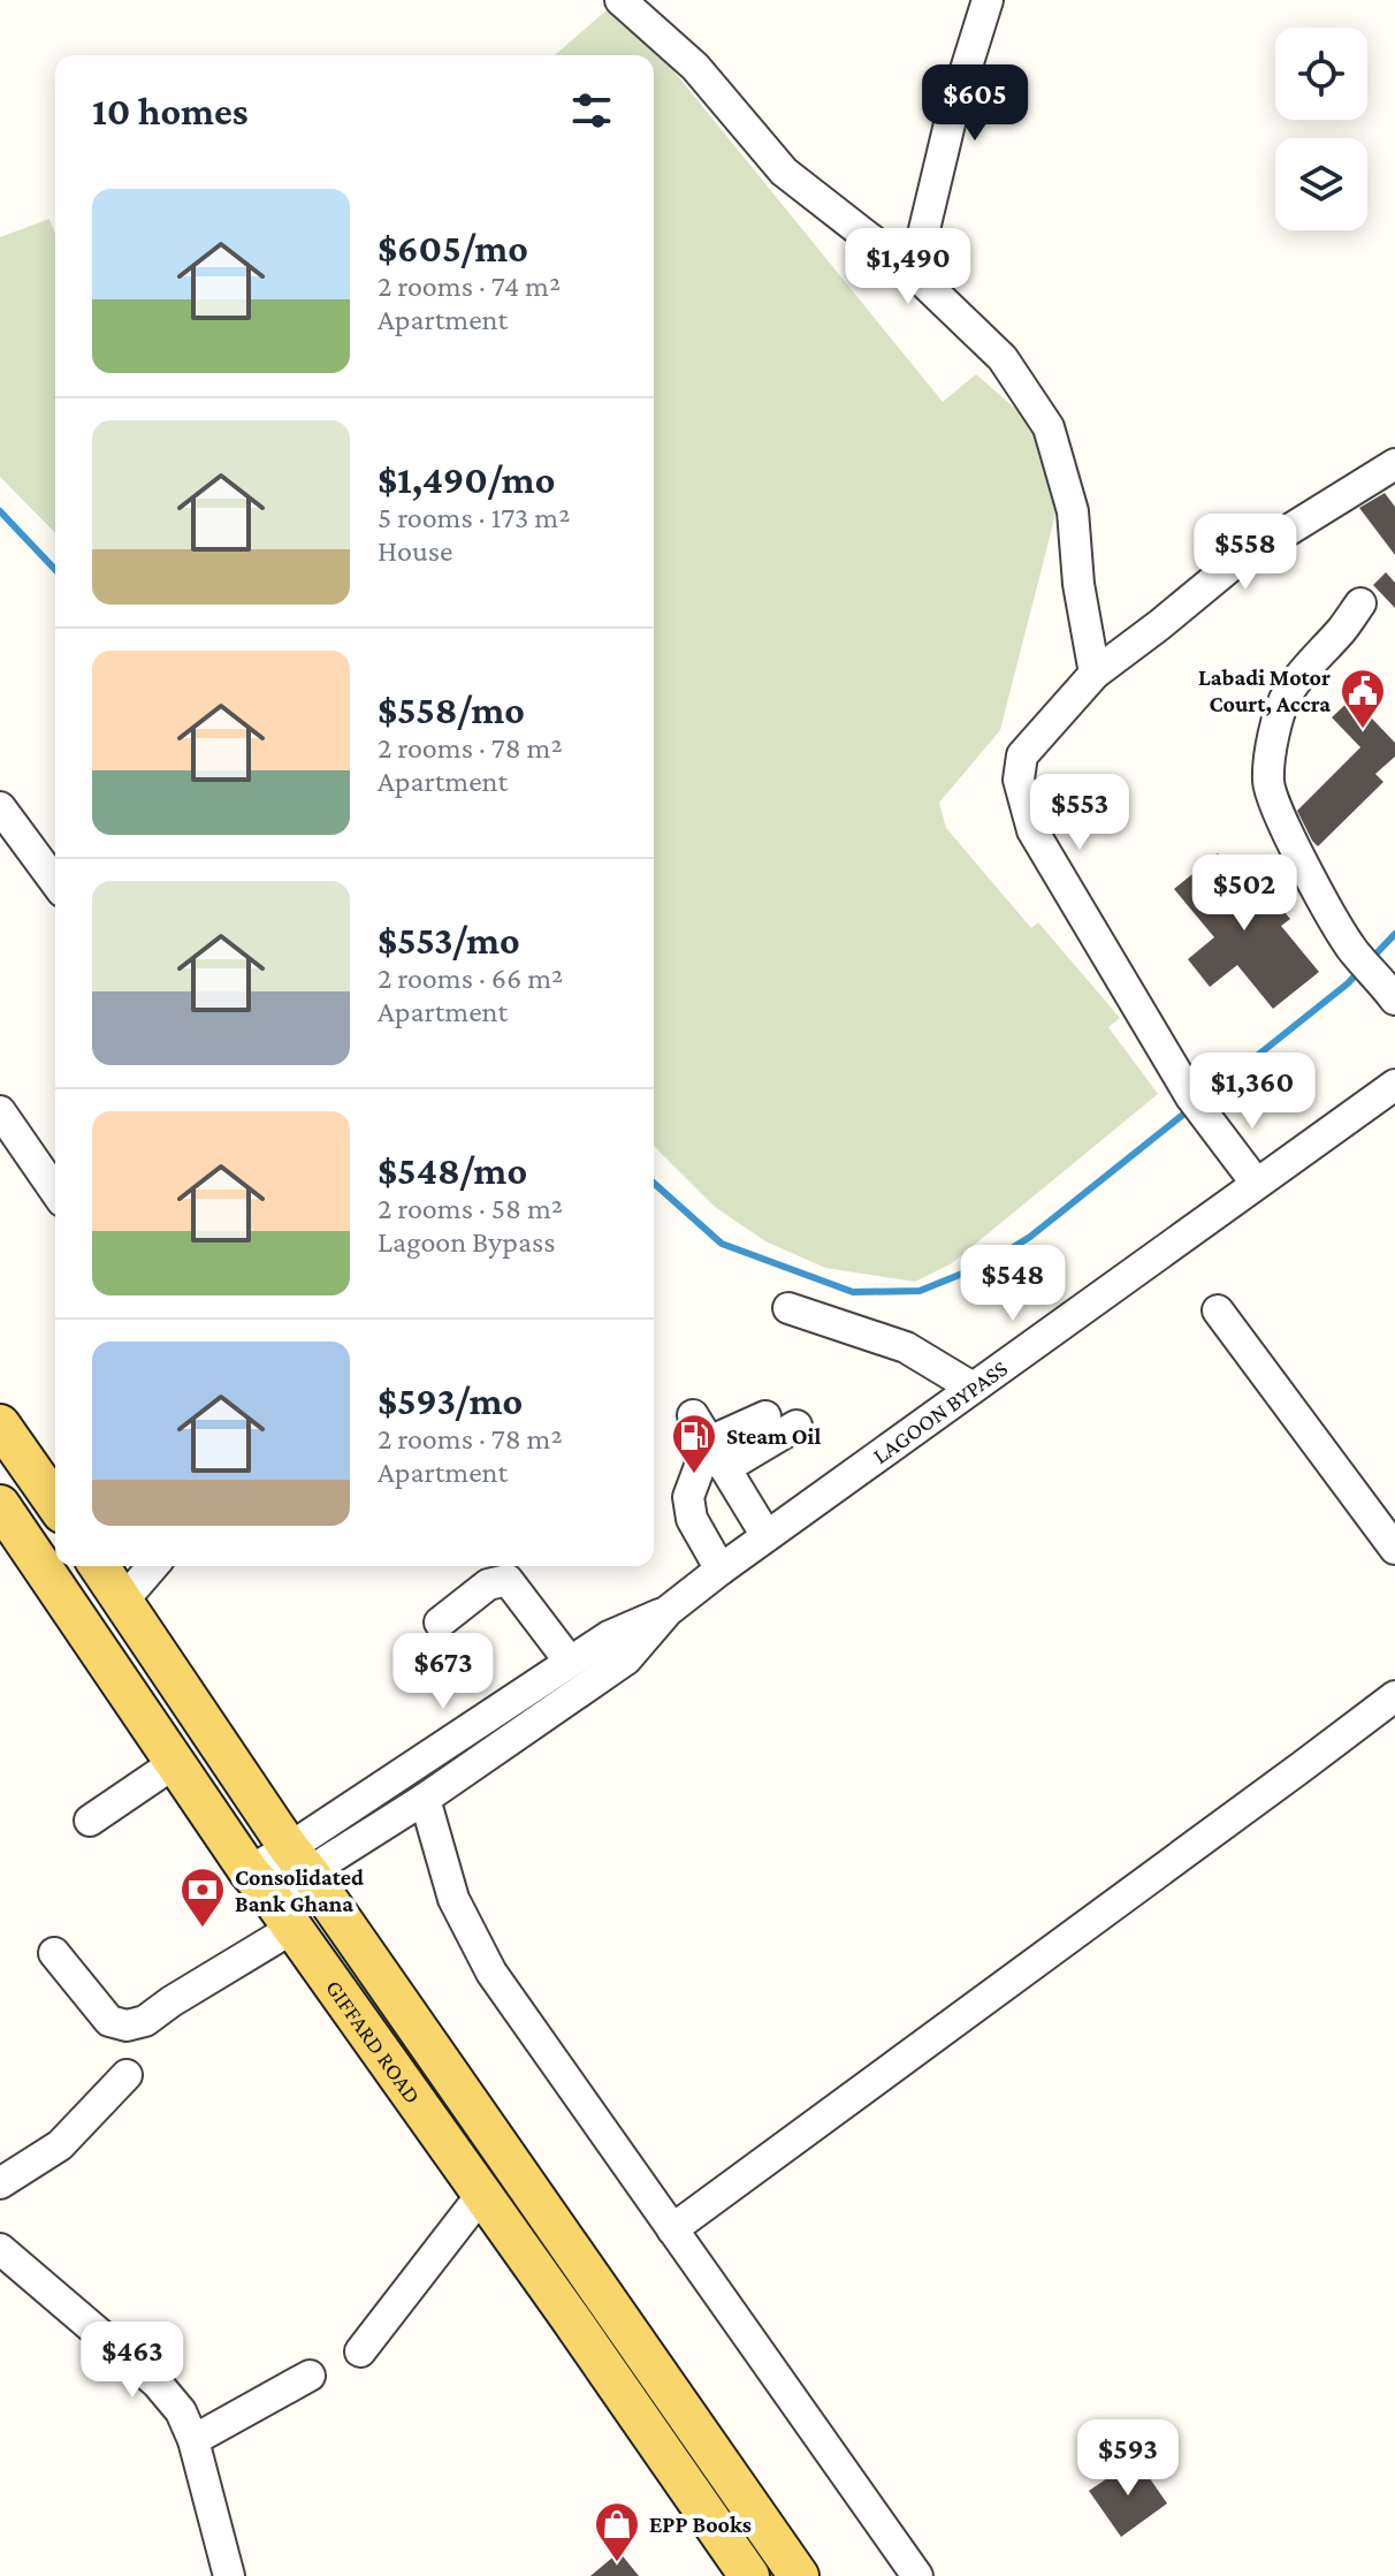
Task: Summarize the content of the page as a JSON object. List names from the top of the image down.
{
  "streets": {
    "main road": ["GIFFARD ROAD"],
    "street": ["LAGOON BYPASS"]
  },
  "crossings": [
    ["LAGOON BYPASS", "GIFFARD ROAD"]
  ],
  "places": {
    "public building": ["Labadi Motor Court, Accra"],
    "fuel station": ["Steam Oil"],
    "bank": ["Consolidated Bank Ghana"],
    "shop": ["EPP Books"]
  },
  "page": {
    "heading": "10 homes",
    "price": [
      "$605",
      "$1,490",
      "$558",
      "$553",
      "$502",
      "$1,360",
      "$548",
      "$673",
      "$463",
      "$593"
    ],
    "list": [
      {
        "name": "$605/mo",
        "note": "2 rooms · 74 m² · Apartment"
      },
      {
        "name": "$1,490/mo",
        "note": "5 rooms · 173 m² · House"
      },
      {
        "name": "$558/mo",
        "note": "2 rooms · 78 m² · Apartment"
      },
      {
        "name": "$553/mo",
        "note": "2 rooms · 66 m² · Apartment"
      },
      {
        "name": "$548/mo",
        "note": "2 rooms · 58 m² · Lagoon Bypass"
      },
      {
        "name": "$593/mo",
        "note": "2 rooms · 78 m² · Apartment"
      }
    ]
  }
}
